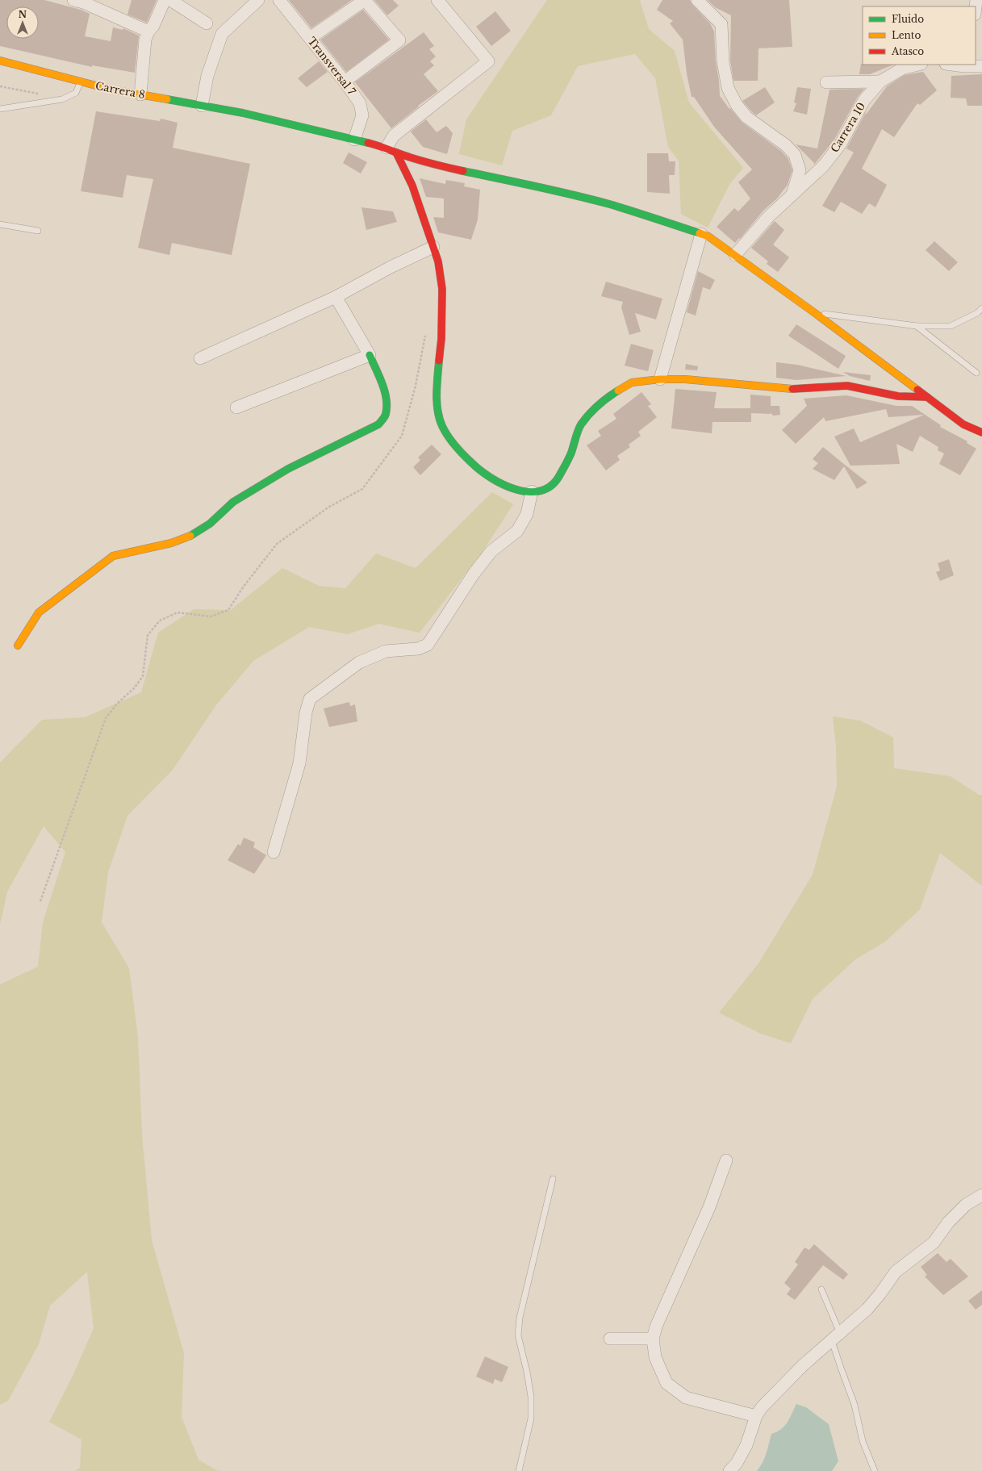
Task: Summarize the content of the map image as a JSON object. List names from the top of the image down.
{
  "streets": {
    "street": ["Transversal 7", "Carrera 8", "Carrera 10"]
  },
  "crossings": [
    ["Transversal 7", "Carrera 8"],
    ["Carrera 8", "Carrera 10"]
  ],
  "legend": ["Fluido", "Lento", "Atasco"],
  "north": "top"
}
